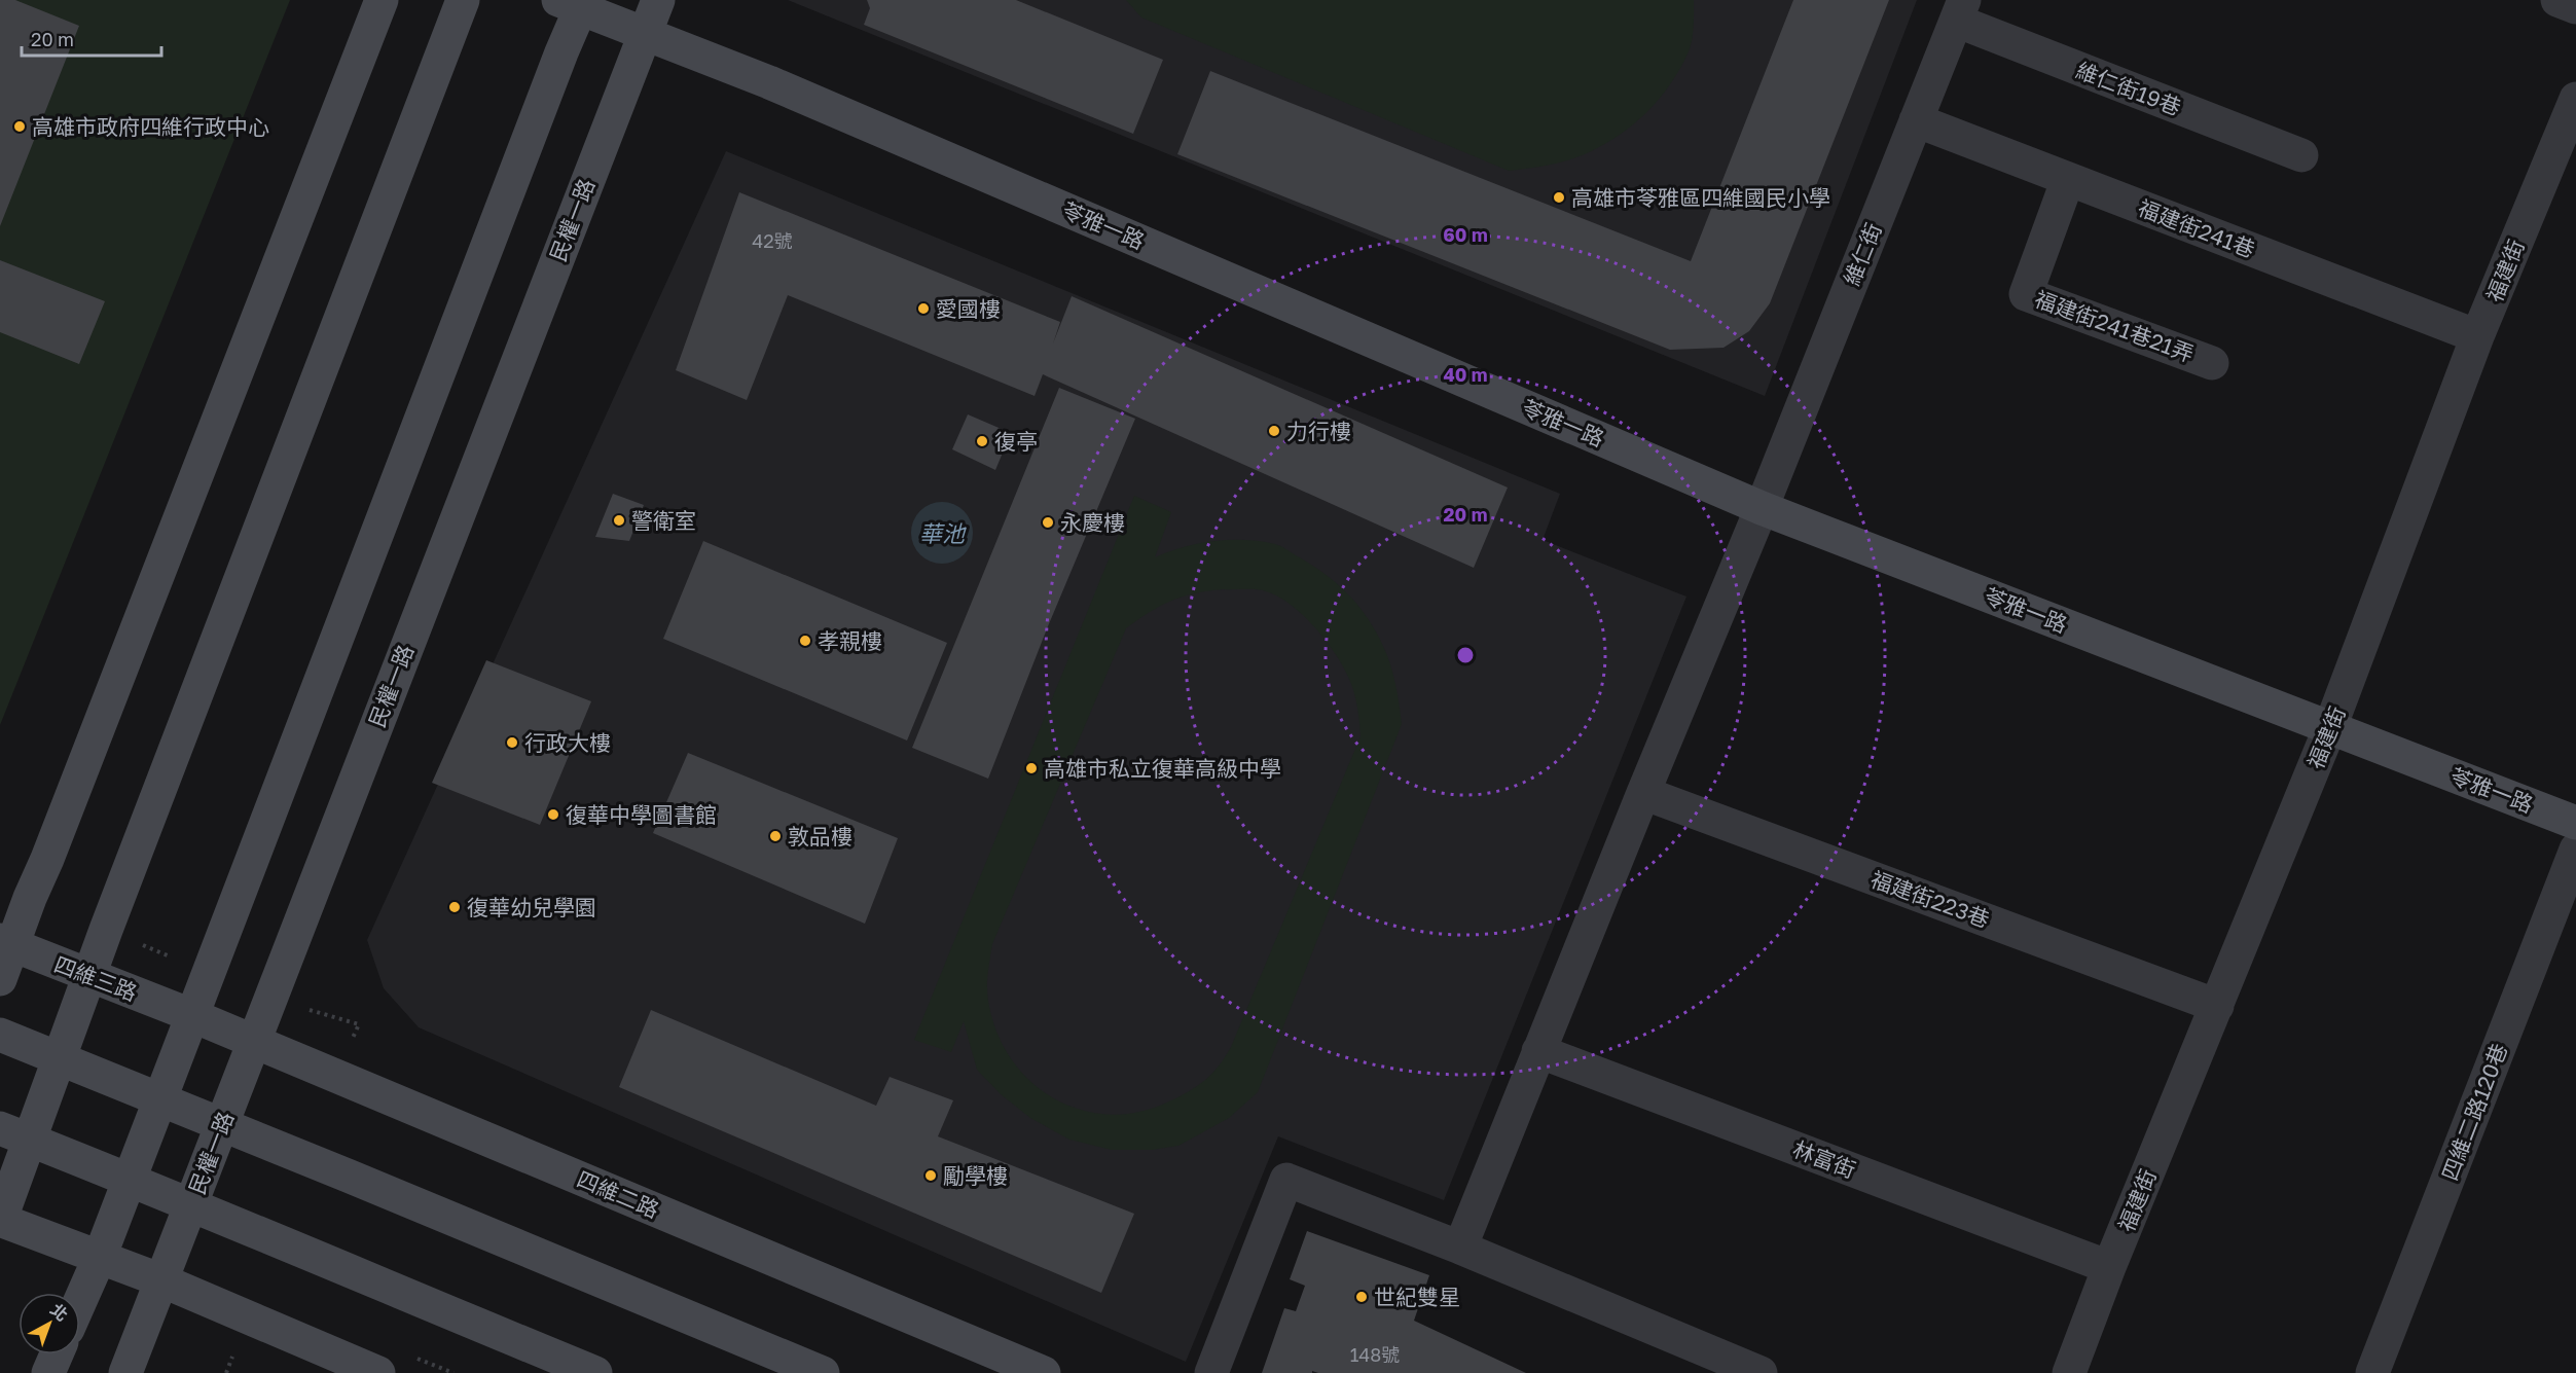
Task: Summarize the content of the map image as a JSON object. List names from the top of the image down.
{
  "streets": {
    "street": [
      "維仁街19巷",
      "民權一路",
      "苓雅一路",
      "福建街241巷",
      "維仁街",
      "福建街",
      "福建街241巷21弄",
      "福建街223巷",
      "四維三路",
      "四維二路120巷",
      "林富街",
      "四維二路"
    ]
  },
  "crossings": [
    ["維仁街19巷", "維仁街"],
    ["民權一路", "苓雅一路"],
    ["民權一路", "四維二路"],
    ["苓雅一路", "維仁街"],
    ["苓雅一路", "福建街"],
    ["福建街241巷", "維仁街"],
    ["福建街241巷", "福建街"],
    ["福建街241巷", "福建街241巷21弄"],
    ["維仁街", "福建街223巷"],
    ["維仁街", "林富街"],
    ["福建街", "福建街223巷"],
    ["福建街", "林富街"],
    ["四維三路", "四維二路"]
  ],
  "water": ["華池"],
  "places": [
    "高雄市政府四維行政中心",
    "高雄市苓雅區四維國民小學",
    "愛國樓",
    "力行樓",
    "復亭",
    "警衛室",
    "永慶樓",
    "孝親樓",
    "行政大樓",
    "高雄市私立復華高級中學",
    "復華中學圖書館",
    "敦品樓",
    "復華幼兒學園",
    "勵學樓",
    "世紀雙星"
  ],
  "house_numbers": ["42號", "148號"],
  "scale_bar": "20 m",
  "north": "top right",
  "rings": ["60 m", "40 m", "20 m"]
}
